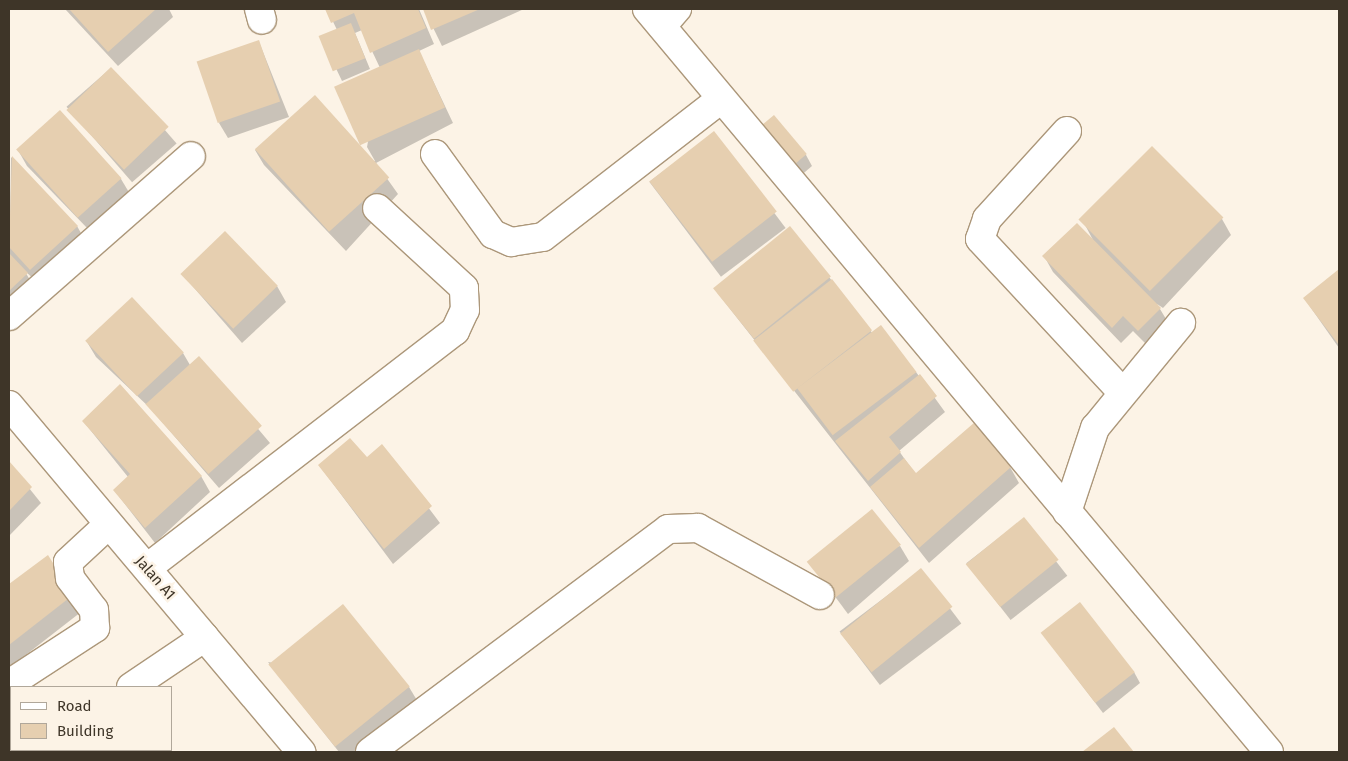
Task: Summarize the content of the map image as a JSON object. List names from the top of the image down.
{
  "streets": {
    "street": ["Jalan A1"]
  },
  "legend": ["Road", "Building"]
}
